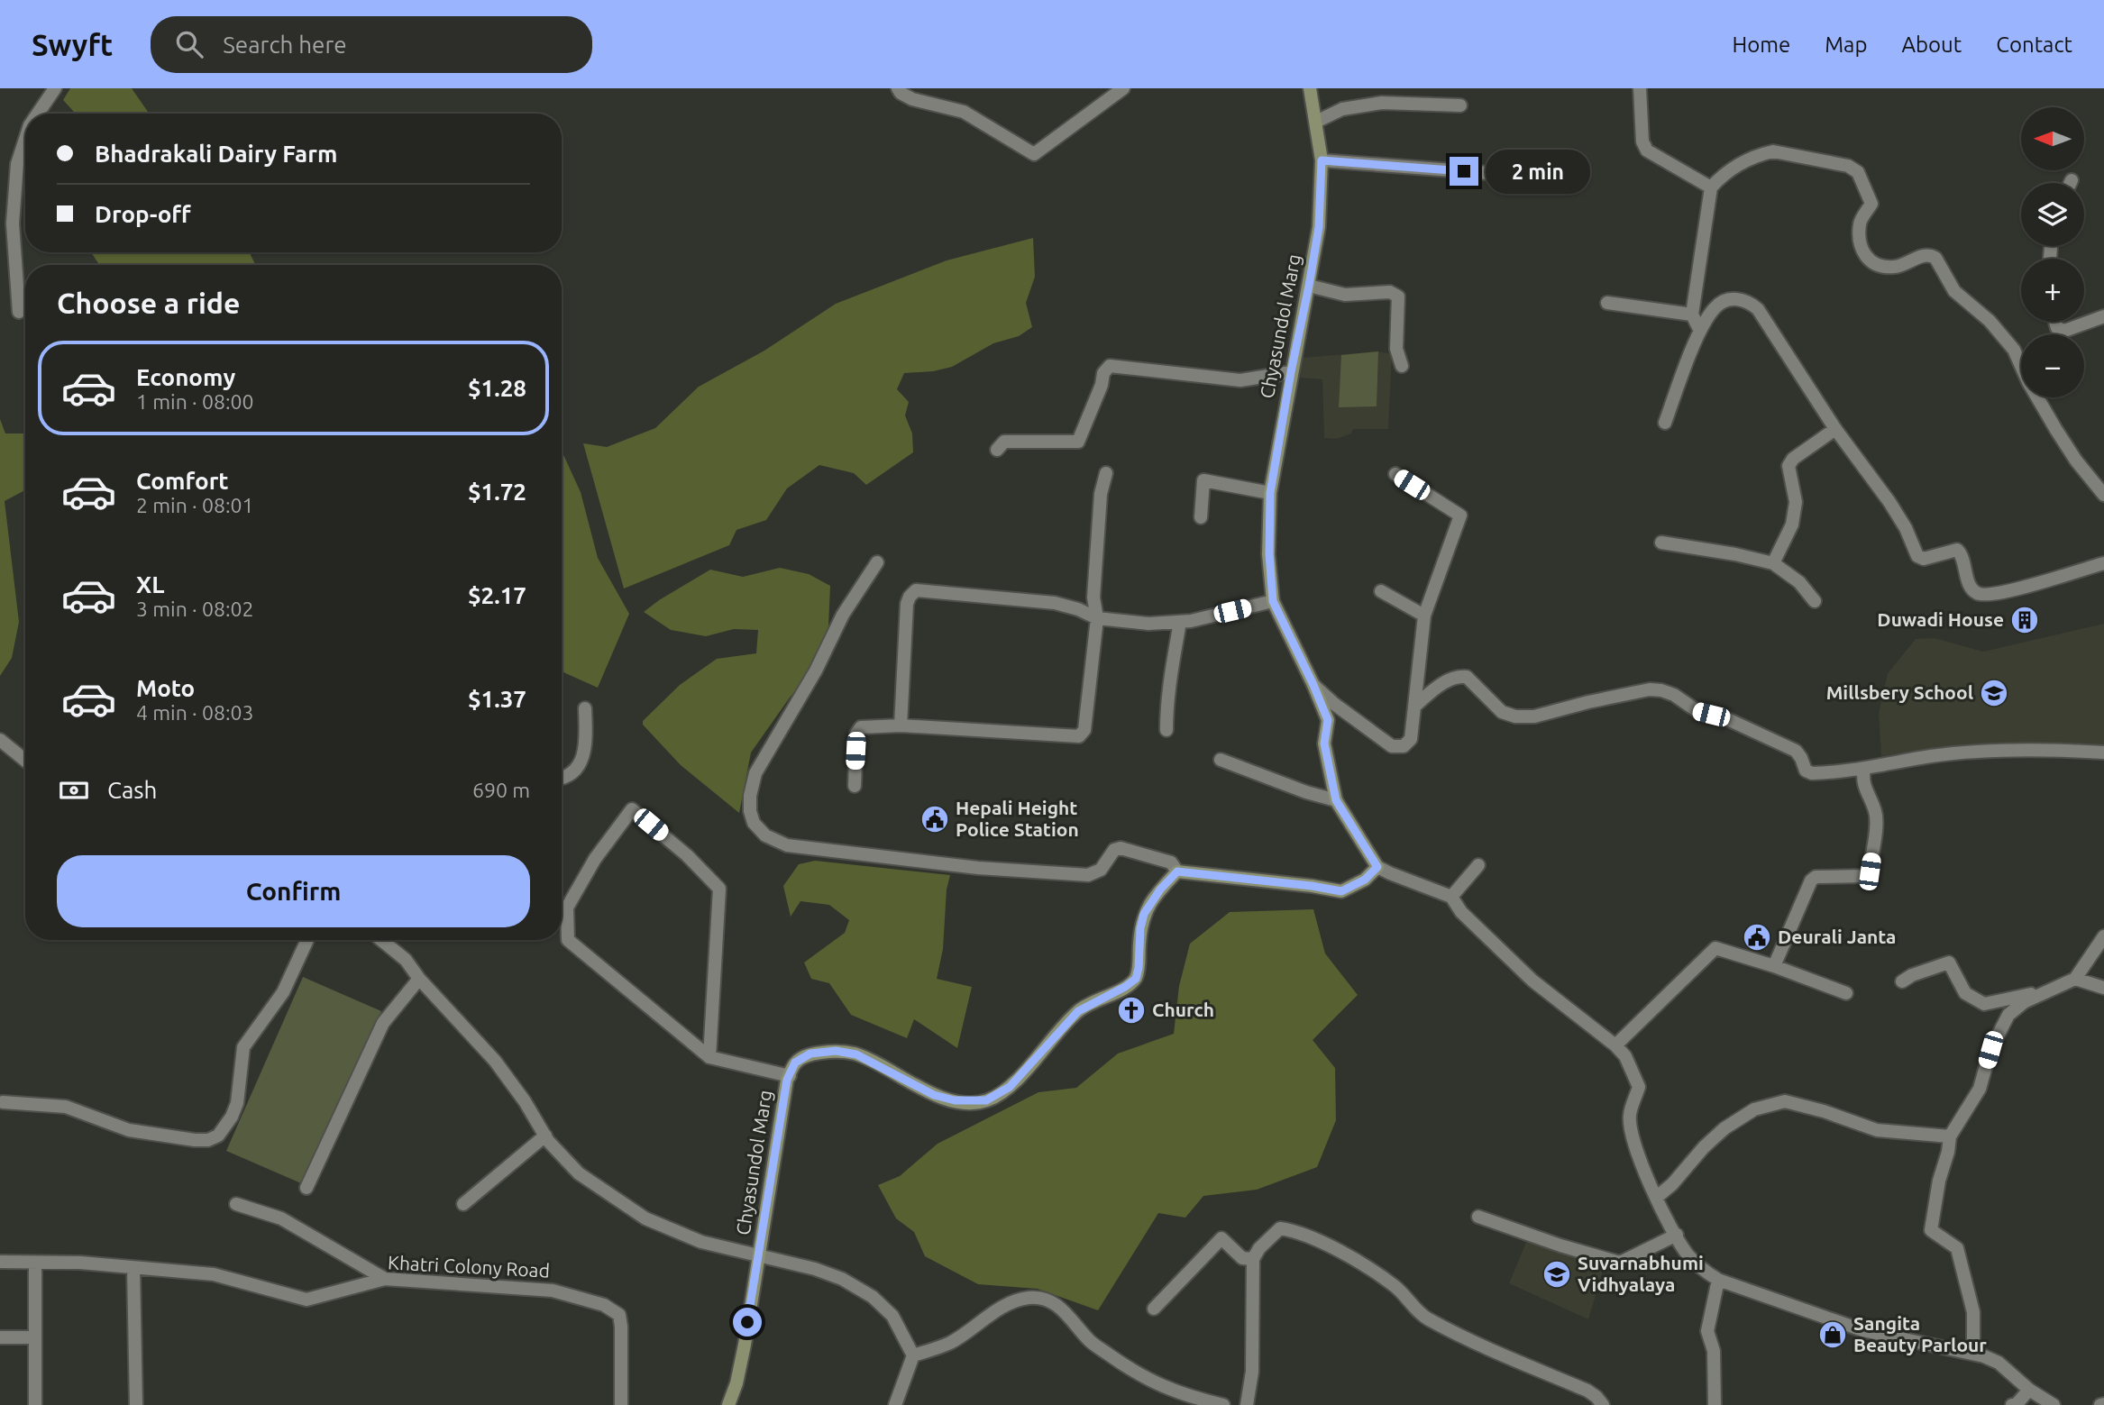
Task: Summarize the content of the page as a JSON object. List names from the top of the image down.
{
  "streets": {
    "street": ["Chyasundol Marg", "Khatri Colony Road"]
  },
  "places": {
    "building": ["Duwadi House"],
    "school or university": ["Millsbery School", "Suvarnabhumi Vidhyalaya"],
    "public building": ["Hepali Height Police Station", "Deurali Janta"],
    "church": ["Church"],
    "shop": ["Sangita Beauty Parlour"]
  },
  "north": "left",
  "page": {
    "header": "Swyft",
    "search": "Search here",
    "nav": [
      "Home",
      "Map",
      "About",
      "Contact"
    ],
    "map_buttons": ["+", "−"],
    "banner": ["Bhadrakali Dairy Farm", "Drop-off"],
    "bubble": "2 min",
    "heading": "Choose a ride",
    "list": [
      {
        "name": "Economy",
        "note": "1 min · 08:00",
        "value": "$1.28"
      },
      {
        "name": "Comfort",
        "note": "2 min · 08:01",
        "value": "$1.72"
      },
      {
        "name": "XL",
        "note": "3 min · 08:02",
        "value": "$2.17"
      },
      {
        "name": "Moto",
        "note": "4 min · 08:03",
        "value": "$1.37"
      }
    ],
    "pay": ["Cash", "690 m"],
    "buttons": "Confirm"
  }
}
